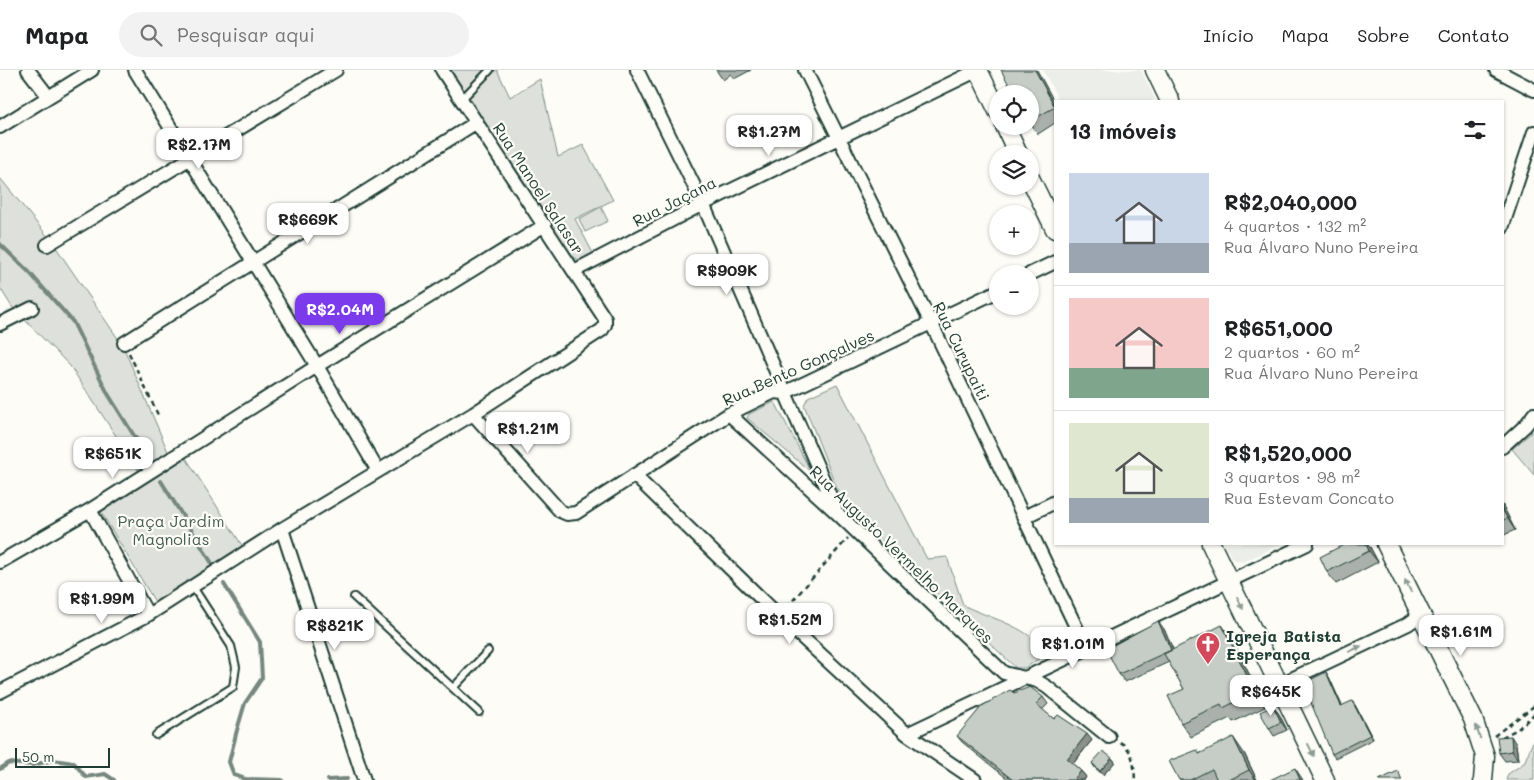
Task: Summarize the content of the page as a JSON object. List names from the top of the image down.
{
  "streets": {
    "street": [
      "Rua Manoel Salasar",
      "Rua Jaçana",
      "Rua Curupaiti",
      "Rua Bento Gonçalves",
      "Rua Augusto Vermelho Marques"
    ]
  },
  "crossings": [
    ["Rua Manoel Salasar", "Rua Jaçana"],
    ["Rua Manoel Salasar", "Rua Bento Gonçalves"],
    ["Rua Jaçana", "Rua Curupaiti"],
    ["Rua Curupaiti", "Rua Bento Gonçalves"],
    ["Rua Bento Gonçalves", "Rua Augusto Vermelho Marques"]
  ],
  "parks": ["Praça Jardim Magnolias"],
  "places": {
    "church": ["Igreja Batista Esperança"]
  },
  "scale_bar": "50 m",
  "page": {
    "header": "Mapa",
    "search": "Pesquisar aqui",
    "nav": [
      "Início",
      "Mapa",
      "Sobre",
      "Contato"
    ],
    "map_buttons": ["+", "−"],
    "heading": "13 imóveis",
    "price": [
      "R$1.27M",
      "R$2.17M",
      "R$669K",
      "R$909K",
      "R$2.04M",
      "R$1.21M",
      "R$651K",
      "R$1.99M",
      "R$1.52M",
      "R$821K",
      "R$1.61M",
      "R$1.01M",
      "R$645K"
    ],
    "list": [
      {
        "name": "R$2,040,000",
        "note": "4 quartos · 132 m² · Rua Álvaro Nuno Pereira"
      },
      {
        "name": "R$651,000",
        "note": "2 quartos · 60 m² · Rua Álvaro Nuno Pereira"
      },
      {
        "name": "R$1,520,000",
        "note": "3 quartos · 98 m² · Rua Estevam Concato"
      }
    ],
    "scale": "50 m"
  }
}
